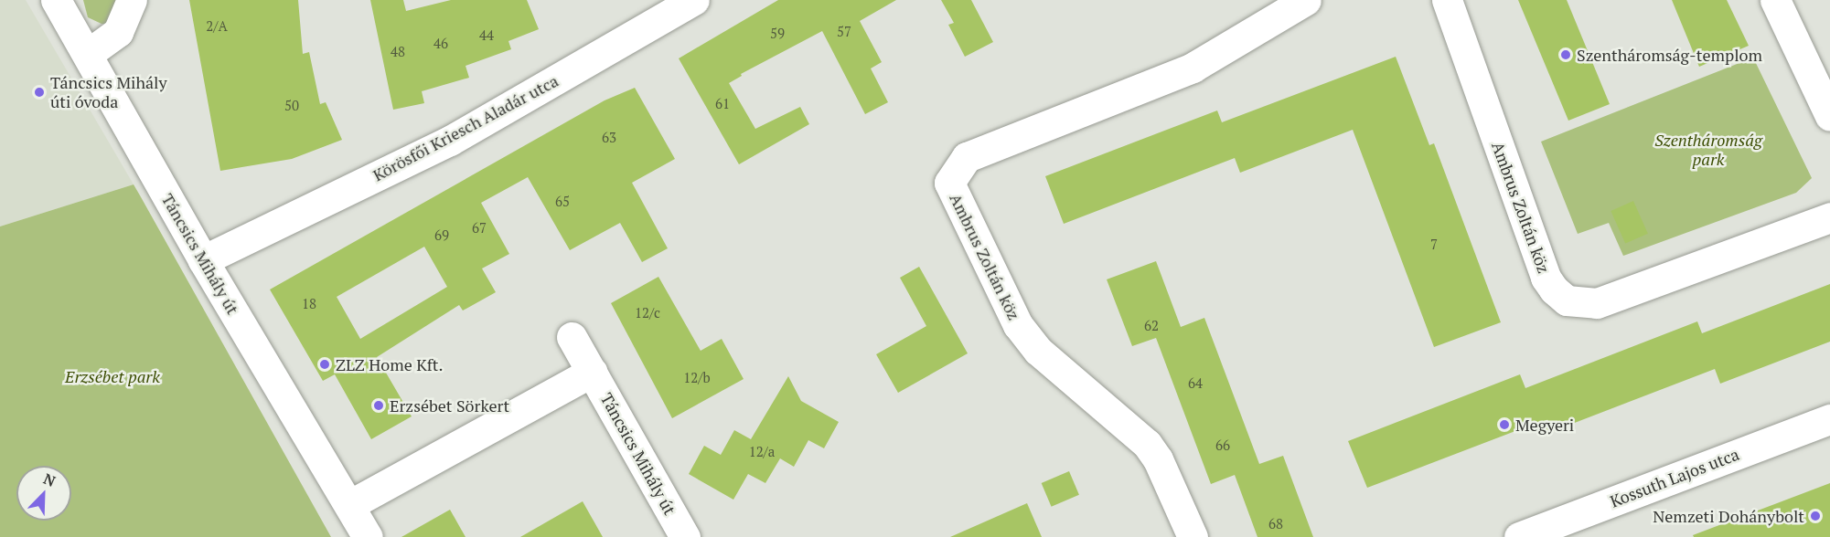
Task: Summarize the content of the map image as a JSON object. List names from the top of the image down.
{
  "streets": {
    "street": [
      "Körösfői Kriesch Aladár utca",
      "Ambrus Zoltán köz",
      "Táncsics Mihály út",
      "Kossuth Lajos utca"
    ]
  },
  "crossings": [
    ["Körösfői Kriesch Aladár utca", "Táncsics Mihály út"]
  ],
  "parks": ["Szentháromság park", "Erzsébet park"],
  "places": [
    "Szentháromság-templom",
    "Táncsics Mihály úti óvoda",
    "ZLZ Home Kft.",
    "Erzsébet Sörkert",
    "Megyeri",
    "Nemzeti Dohánybolt"
  ],
  "house_numbers": [
    "2/A",
    "57",
    "59",
    "44",
    "46",
    "48",
    "61",
    "50",
    "63",
    "65",
    "67",
    "69",
    "7",
    "18",
    "12/c",
    "62",
    "12/b",
    "64",
    "66",
    "12/a",
    "68"
  ],
  "north": "top right"
}
